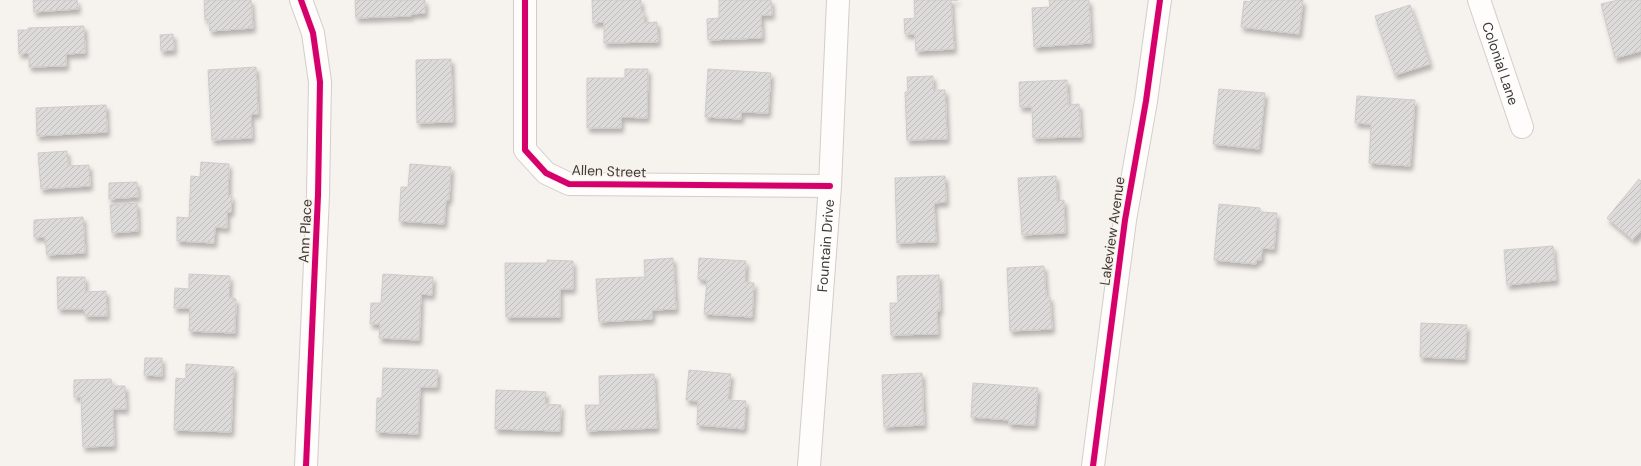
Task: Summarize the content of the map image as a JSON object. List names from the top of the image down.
{
  "streets": {
    "street": [
      "Colonial Lane",
      "Allen Street",
      "Ann Place",
      "Lakeview Avenue",
      "Fountain Drive"
    ]
  },
  "crossings": [
    ["Allen Street", "Fountain Drive"]
  ]
}
